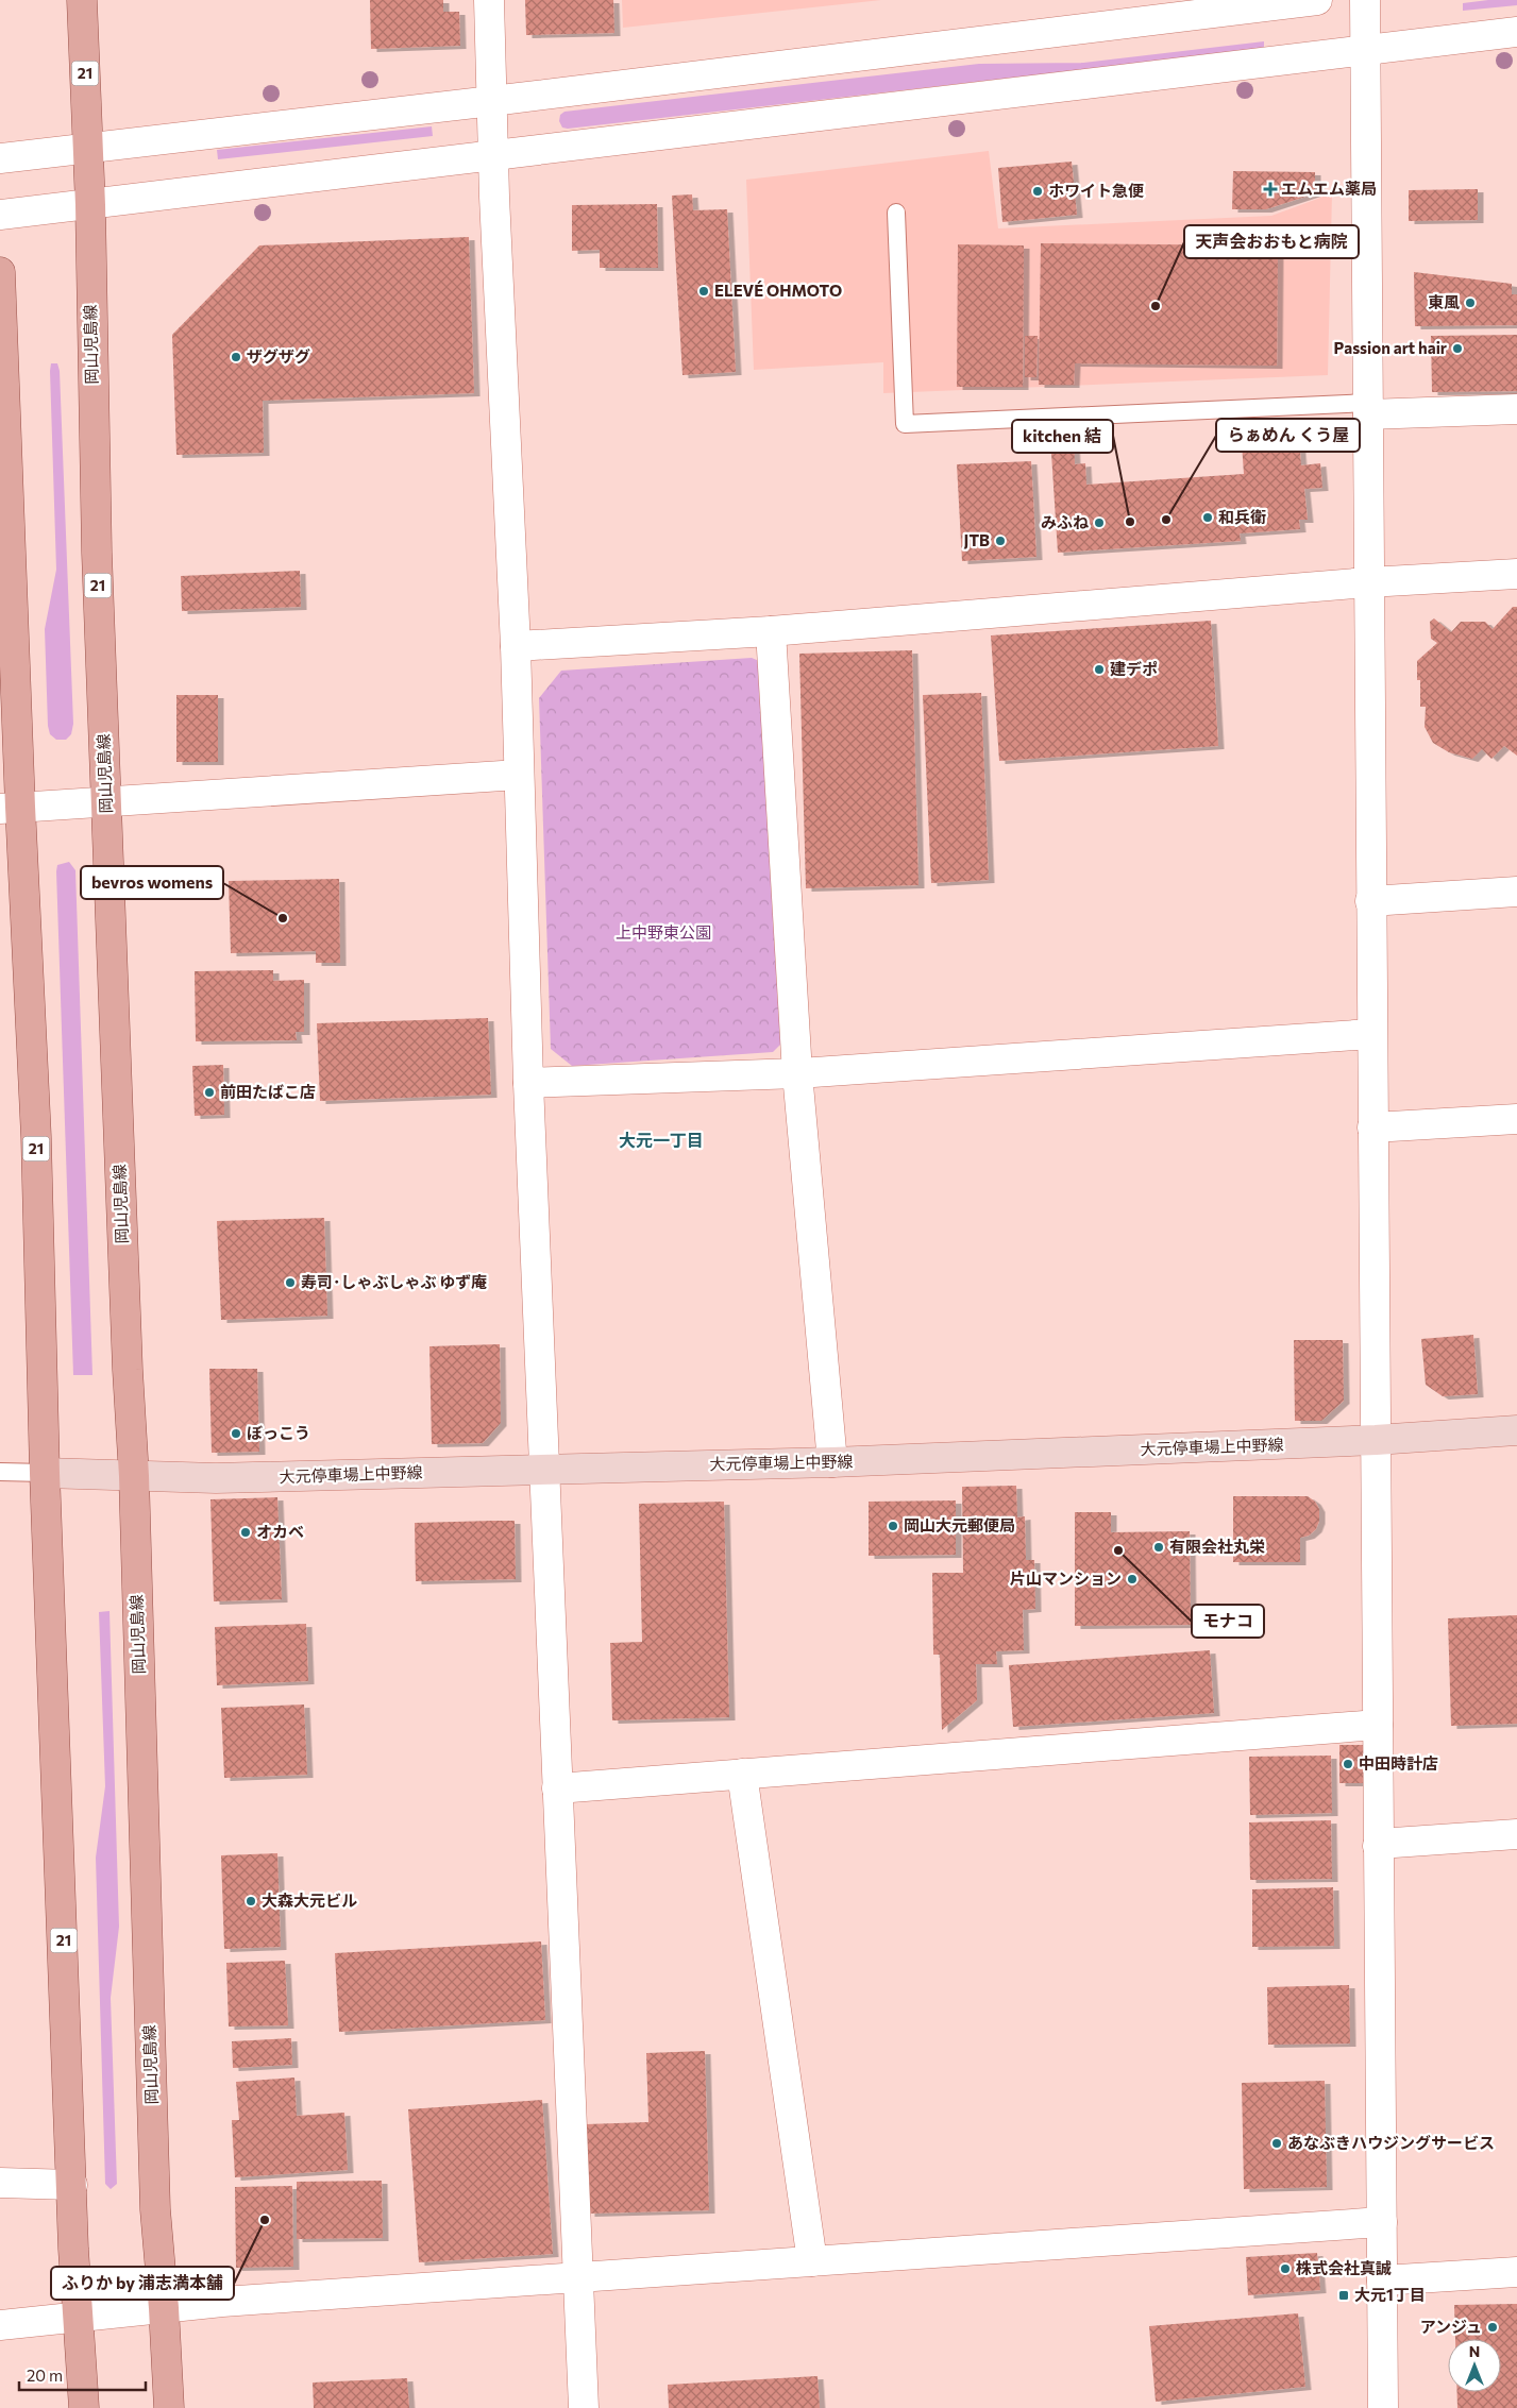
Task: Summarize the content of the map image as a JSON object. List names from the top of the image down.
{
  "streets": {
    "main road": ["21", "岡山児島線", "大元停車場上中野線"]
  },
  "crossings": [
    ["21", "大元停車場上中野線"],
    ["岡山児島線", "大元停車場上中野線"]
  ],
  "districts": ["大元一丁目"],
  "parks": ["上中野東公園"],
  "places": {
    "health": ["エムエム薬局"],
    "other": [
      "ホワイト急便",
      "ELEVÉ OHMOTO",
      "東風",
      "天声会おおもと病院",
      "Passion art hair",
      "ザグザグ",
      "和兵衛",
      "らぁめん くう屋",
      "kitchen 結",
      "みふね",
      "JTB",
      "建デポ",
      "bevros womens",
      "前田たばこ店",
      "寿司･しゃぶしゃぶ ゆず庵",
      "ぼっこう",
      "岡山大元郵便局",
      "オカベ",
      "有限会社丸栄",
      "モナコ",
      "片山マンション",
      "中田時計店",
      "大森大元ビル",
      "あなぶきハウジングサービス",
      "ふりか by 浦志満本舗",
      "株式会社真誠",
      "アンジュ"
    ],
    "transit": ["大元1丁目"]
  },
  "scale_bar": "20 m",
  "north": "top"
}
